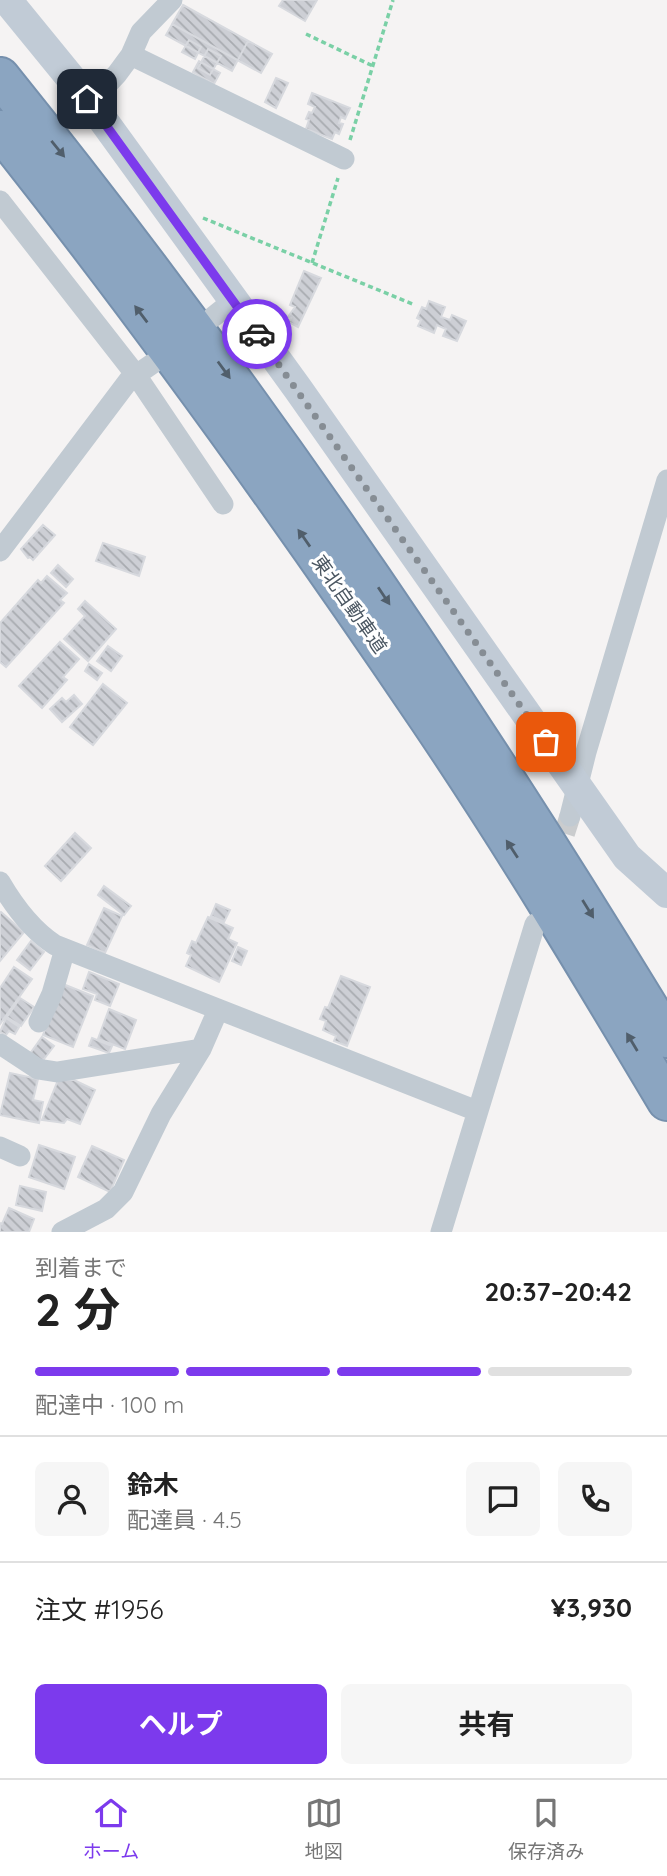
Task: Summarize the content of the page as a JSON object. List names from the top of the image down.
{
  "streets": {
    "highway": ["東北自動車道"]
  },
  "page": {
    "heading": ["2 分", "到着まで", "20:37–20:42"],
    "panel": [
      "鈴木",
      "配達員 · 4.5",
      "注文 #1956",
      "¥3,930"
    ],
    "bar": "配達中 · 100 m",
    "buttons": ["ヘルプ", "共有"],
    "tabs": ["ホーム", "地図", "保存済み"]
  }
}
